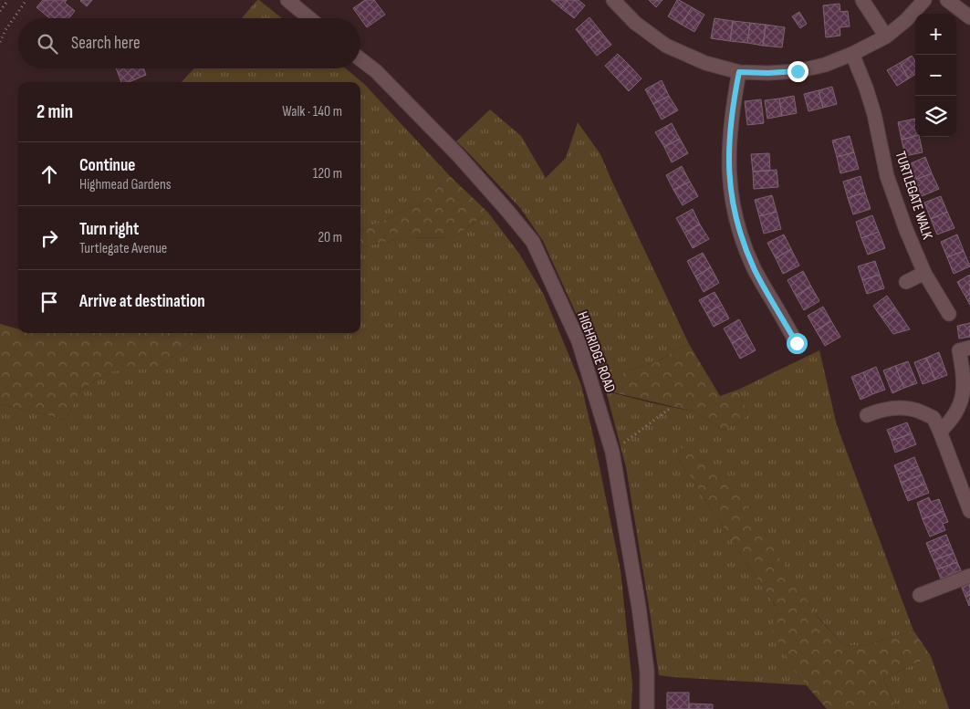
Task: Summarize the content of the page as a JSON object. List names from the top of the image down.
{
  "streets": {
    "street": ["TURTLEGATE WALK", "HIGHRIDGE ROAD"]
  },
  "page": {
    "map_buttons": ["+", "−"],
    "search": "Search here",
    "heading": ["2 min", "Walk · 140 m"],
    "list": [
      ["Continue", "Highmead Gardens", "120 m"],
      ["Turn right", "Turtlegate Avenue", "20 m"],
      "Arrive at destination"
    ]
  }
}
